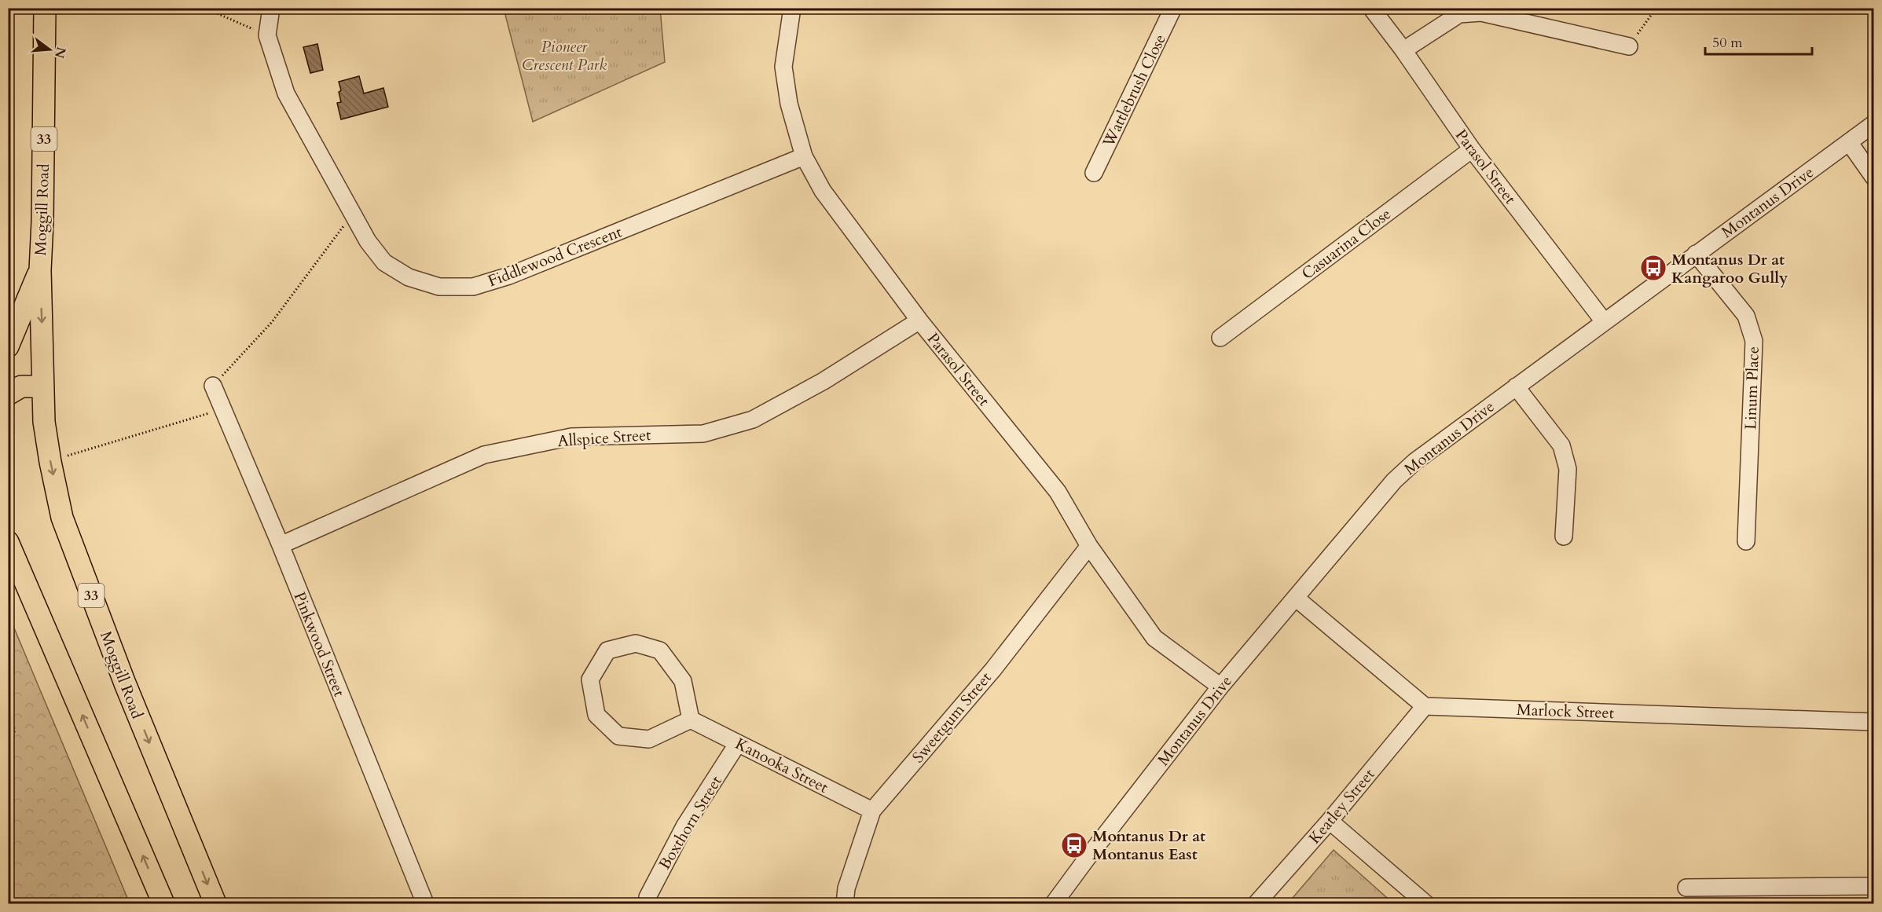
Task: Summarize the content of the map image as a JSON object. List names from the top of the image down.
{
  "streets": {
    "main road": ["33", "Moggill Road"],
    "street": [
      "Wattlebrush Close",
      "Parasol Street",
      "Montanus Drive",
      "Casuarina Close",
      "Fiddlewood Crescent",
      "Linum Place",
      "Allspice Street",
      "Pinkwood Street",
      "Marlock Street",
      "Sweetgum Street",
      "Kanooka Street",
      "Keatley Street",
      "Boxthorn Street"
    ]
  },
  "crossings": [
    ["Parasol Street", "Montanus Drive"],
    ["Parasol Street", "Casuarina Close"],
    ["Parasol Street", "Fiddlewood Crescent"],
    ["Parasol Street", "Allspice Street"],
    ["Parasol Street", "Sweetgum Street"],
    ["Montanus Drive", "Linum Place"],
    ["Allspice Street", "Pinkwood Street"],
    ["Marlock Street", "Keatley Street"],
    ["Sweetgum Street", "Kanooka Street"],
    ["Kanooka Street", "Boxthorn Street"]
  ],
  "parks": ["Pioneer Crescent Park"],
  "places": {
    "bus stop": ["Montanus Dr at Kangaroo Gully", "Montanus Dr at Montanus East"]
  },
  "scale_bar": "50 m",
  "north": "right"
}
